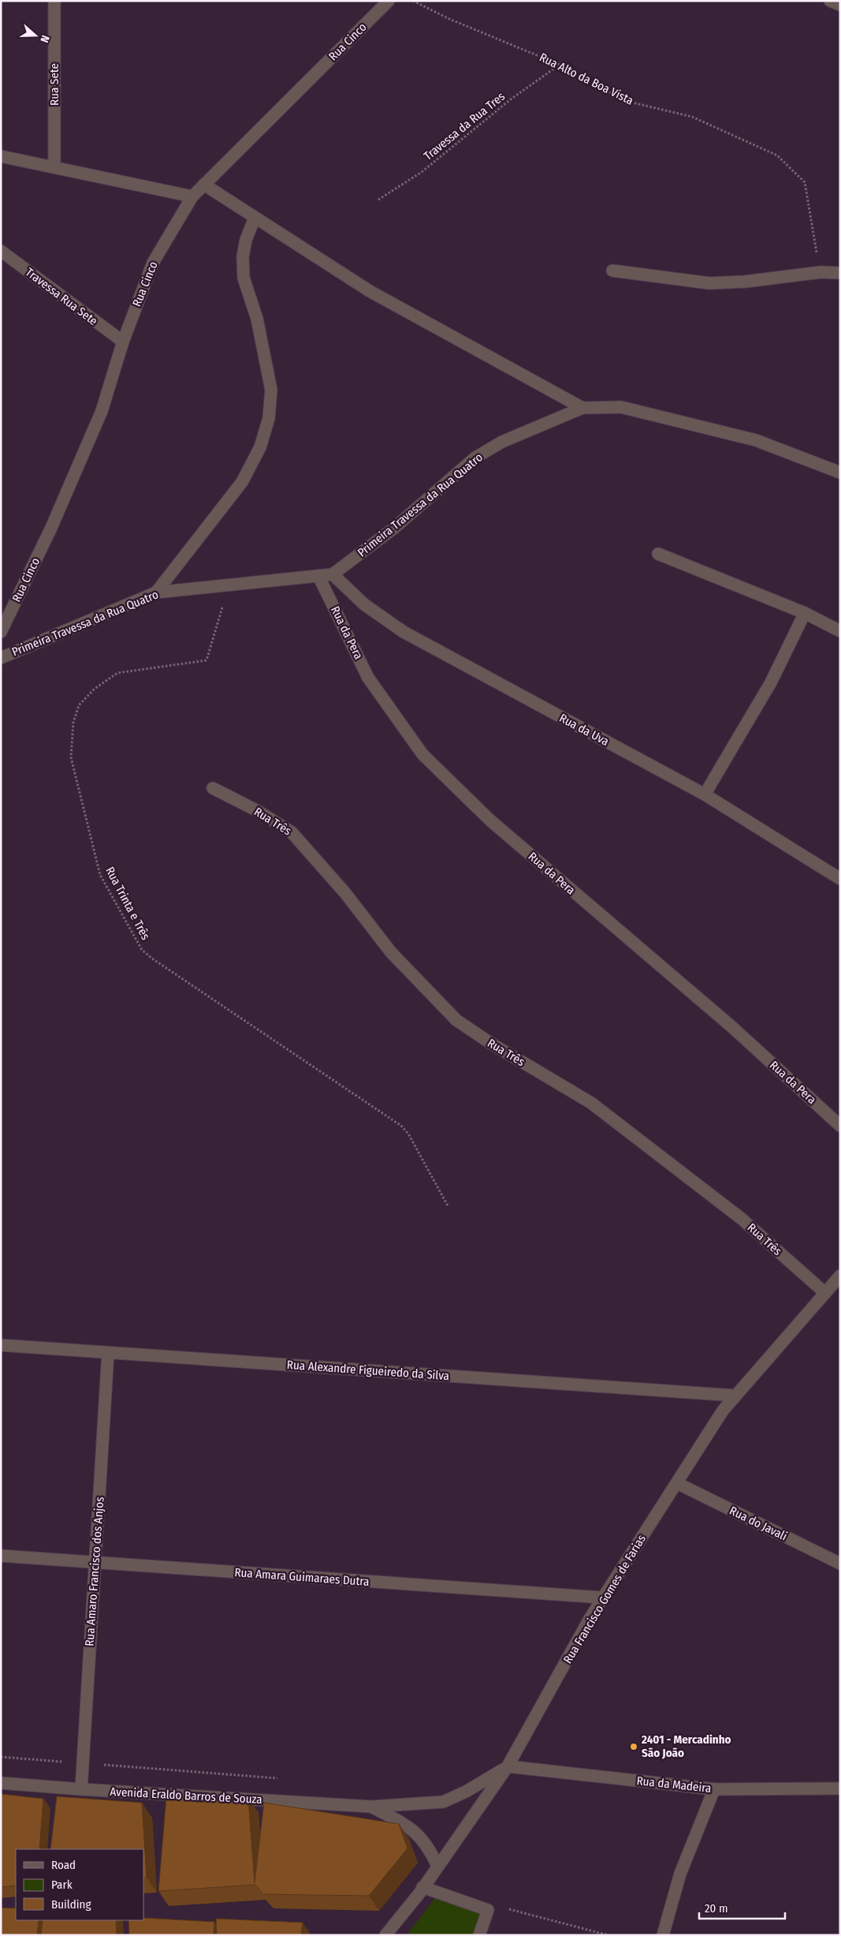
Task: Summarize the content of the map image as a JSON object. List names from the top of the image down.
{
  "streets": {
    "street": [
      "Rua Cinco",
      "Rua Sete",
      "Travessa Rua Sete",
      "Primeira Travessa da Rua Quatro",
      "Rua da Pera",
      "Rua da Uva",
      "Rua Três",
      "Rua Alexandre Figueiredo da Silva",
      "Rua do Javali",
      "Rua Amaro Francisco dos Anjos",
      "Rua Amara Guimaraes Dutra",
      "Rua Francisco Gomes de Farias",
      "Rua da Madeira",
      "Avenida Eraldo Barros de Souza"
    ],
    "path": ["Rua Alto da Boa Vista", "Travessa da Rua Tres", "Rua Trinta e Três"]
  },
  "crossings": [
    ["Rua Cinco", "Travessa Rua Sete"],
    ["Rua Alto da Boa Vista", "Travessa da Rua Tres"],
    ["Primeira Travessa da Rua Quatro", "Rua da Pera"],
    ["Primeira Travessa da Rua Quatro", "Rua da Uva"],
    ["Primeira Travessa da Rua Quatro", "Rua Trinta e Três"],
    ["Rua Três", "Rua Francisco Gomes de Farias"],
    ["Rua Alexandre Figueiredo da Silva", "Rua Amaro Francisco dos Anjos"],
    ["Rua Alexandre Figueiredo da Silva", "Rua Francisco Gomes de Farias"],
    ["Rua do Javali", "Rua Francisco Gomes de Farias"],
    ["Rua Amaro Francisco dos Anjos", "Rua Amara Guimaraes Dutra"],
    ["Rua Amaro Francisco dos Anjos", "Avenida Eraldo Barros de Souza"],
    ["Rua Amara Guimaraes Dutra", "Rua Francisco Gomes de Farias"],
    ["Rua Francisco Gomes de Farias", "Rua da Madeira"],
    ["Rua Francisco Gomes de Farias", "Avenida Eraldo Barros de Souza"],
    ["Rua da Madeira", "Avenida Eraldo Barros de Souza"]
  ],
  "places": ["2401 - Mercadinho São João"],
  "legend": ["Road", "Park", "Building"],
  "scale_bar": "20 m",
  "north": "right"
}
